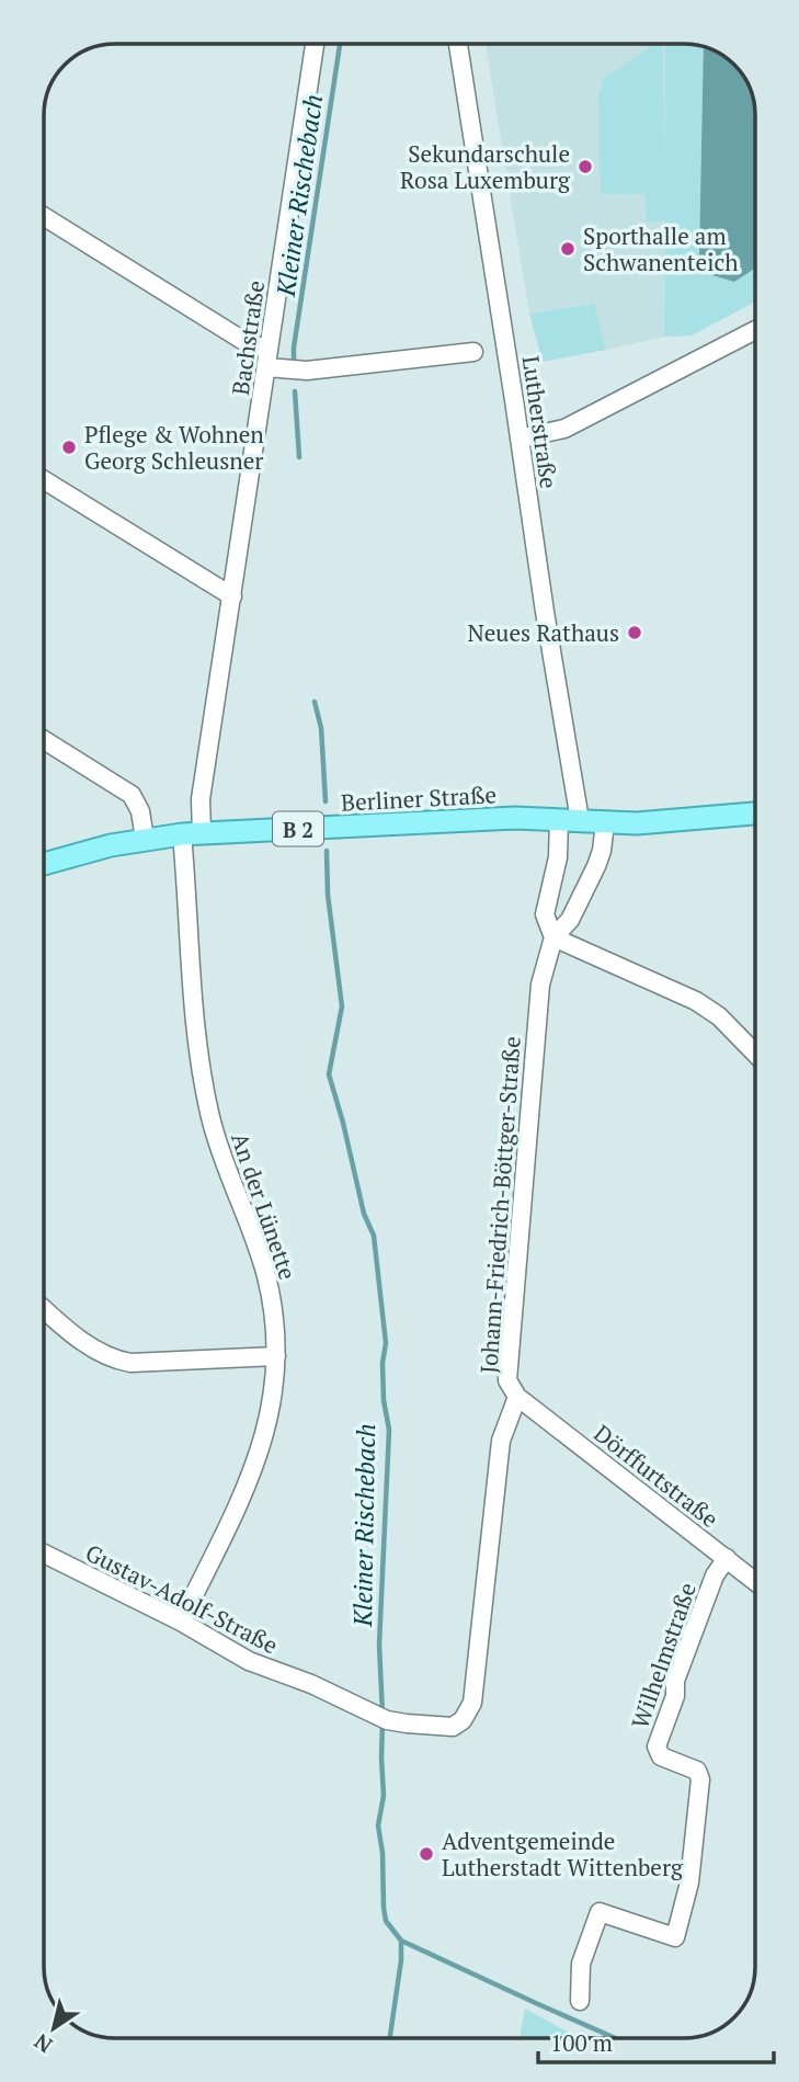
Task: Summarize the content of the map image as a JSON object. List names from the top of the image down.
{
  "streets": {
    "main road": ["Berliner Straße", "B 2"],
    "street": [
      "Bachstraße",
      "Lutherstraße",
      "Johann-Friedrich-Böttger-Straße",
      "An der Lünette",
      "Dörffurtstraße",
      "Gustav-Adolf-Straße",
      "Wilhelmstraße"
    ]
  },
  "crossings": [
    ["Bachstraße", "Berliner Straße"],
    ["Bachstraße", "An der Lünette"],
    ["Lutherstraße", "Berliner Straße"],
    ["Lutherstraße", "Johann-Friedrich-Böttger-Straße"],
    ["Berliner Straße", "Johann-Friedrich-Böttger-Straße"],
    ["Berliner Straße", "An der Lünette"],
    ["Johann-Friedrich-Böttger-Straße", "Dörffurtstraße"],
    ["Johann-Friedrich-Böttger-Straße", "Gustav-Adolf-Straße"],
    ["An der Lünette", "Gustav-Adolf-Straße"],
    ["Dörffurtstraße", "Wilhelmstraße"]
  ],
  "water": ["Kleiner Rischebach"],
  "places": [
    "Sekundarschule Rosa Luxemburg",
    "Sporthalle am Schwanenteich",
    "Pflege & Wohnen Georg Schleusner",
    "Neues Rathaus",
    "Adventgemeinde Lutherstadt Wittenberg"
  ],
  "scale_bar": "100 m",
  "north": "bottom left"
}
